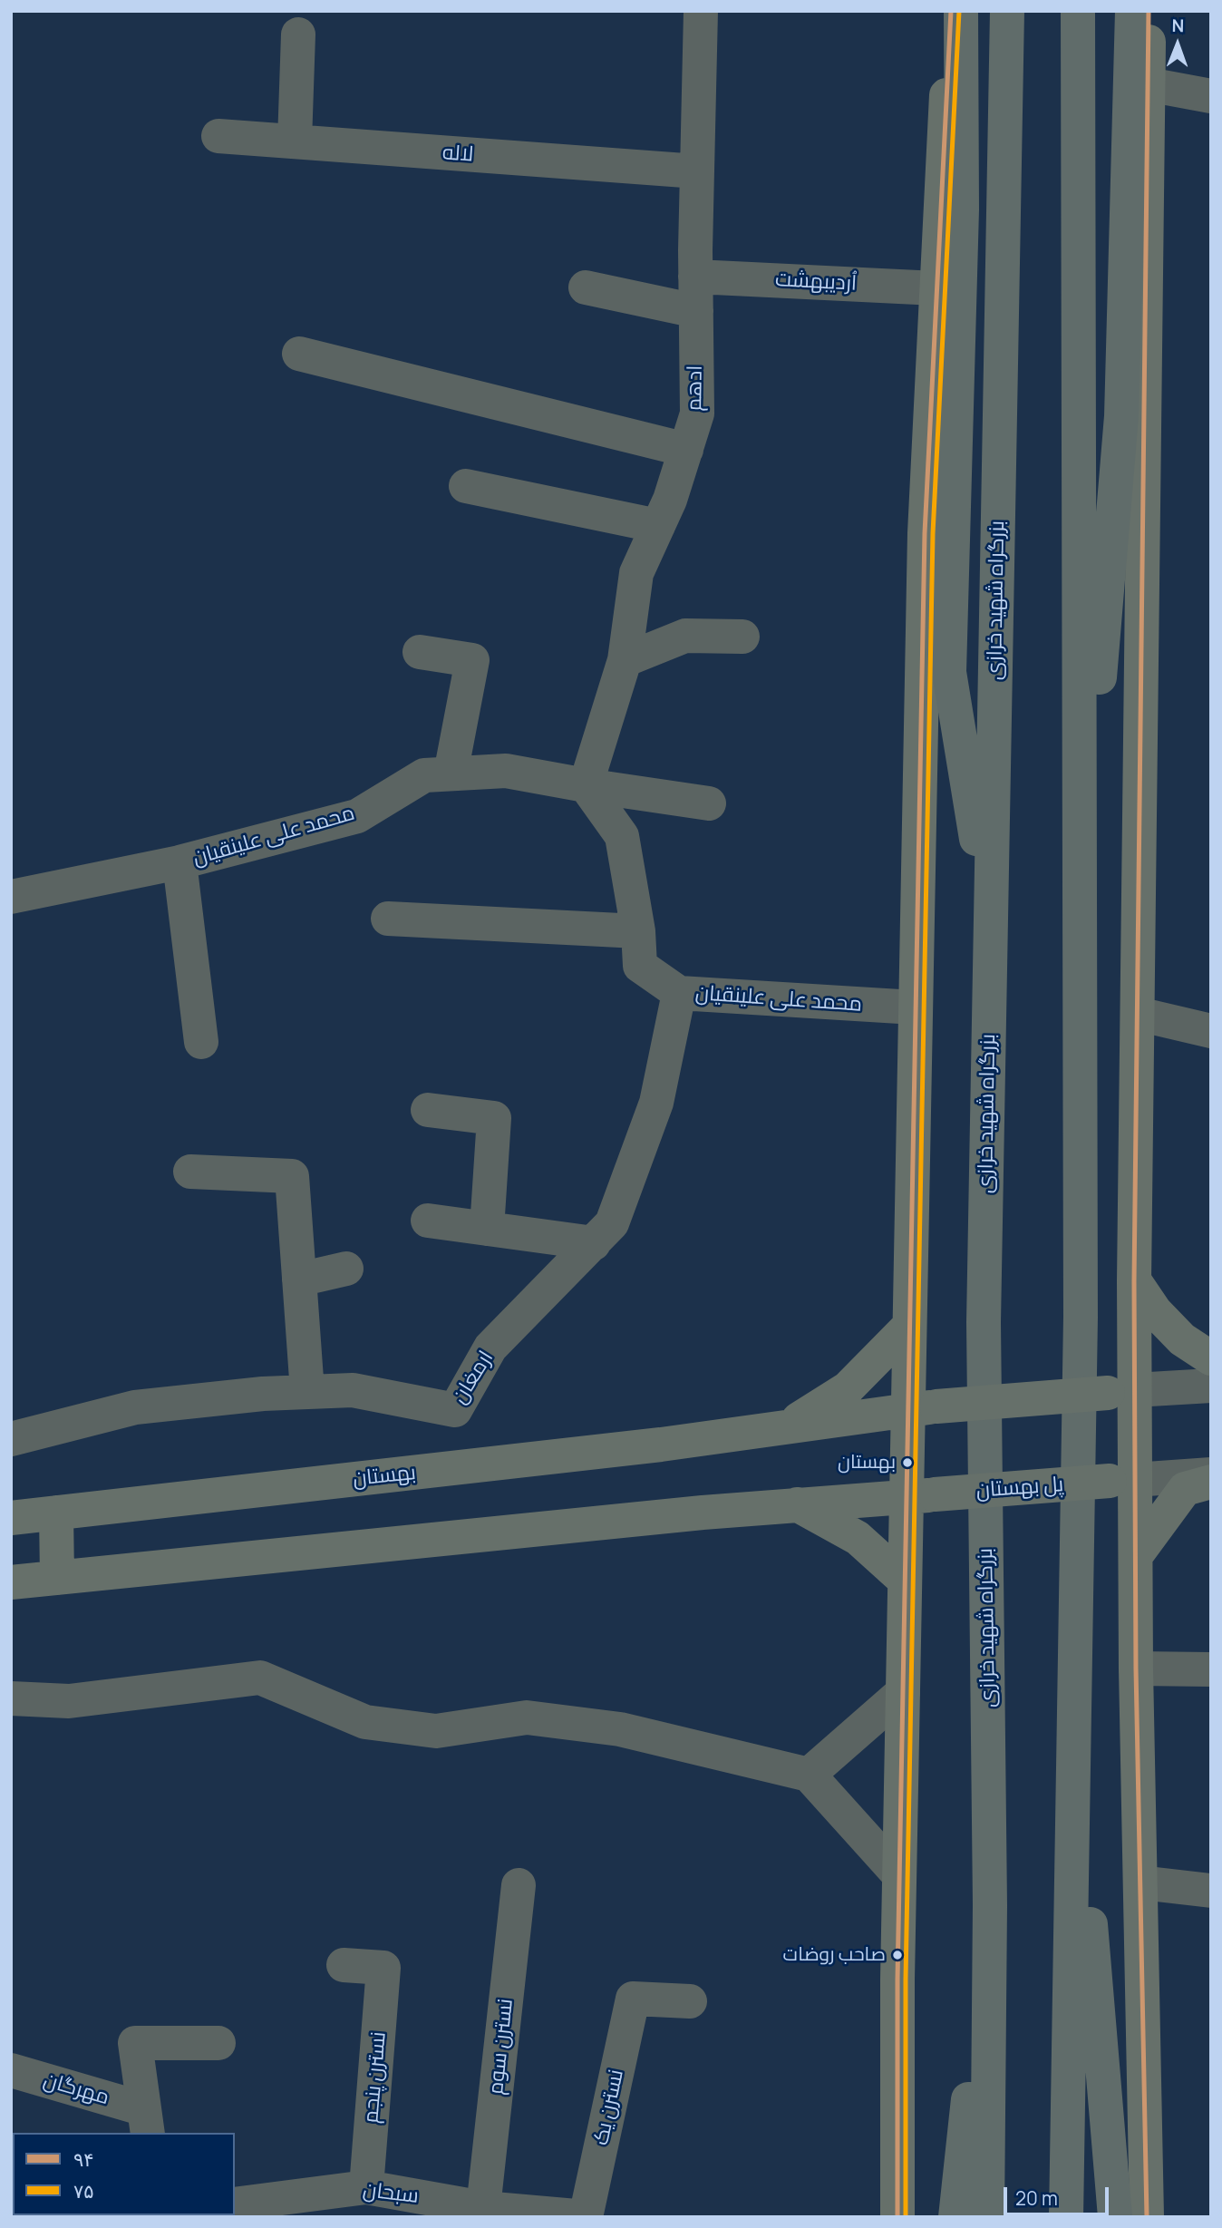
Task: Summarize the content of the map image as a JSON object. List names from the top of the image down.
{
  "streets": {
    "highway": ["بزرگراه شهید خرازی"],
    "main road": ["بهستان", "پل بهستان"],
    "street": [
      "لاله",
      "اُردیبهشت",
      "ادهم",
      "محمد علی علینقیان",
      "ارمغان",
      "نسترن سوم",
      "نسترن پنجم",
      "مهرگان",
      "نسترن یک",
      "سبحان"
    ]
  },
  "crossings": [
    ["لاله", "ادهم"],
    ["اُردیبهشت", "ادهم"],
    ["ادهم", "محمد علی علینقیان"],
    ["محمد علی علینقیان", "ارمغان"],
    ["نسترن سوم", "سبحان"],
    ["نسترن پنجم", "سبحان"],
    ["نسترن یک", "سبحان"]
  ],
  "places": ["بهستان", "صاحب روضات"],
  "lines": ["transit line ۹۴", "transit line ۷۵"],
  "legend": ["۹۴", "۷۵"],
  "scale_bar": "20 m",
  "north": "top"
}
